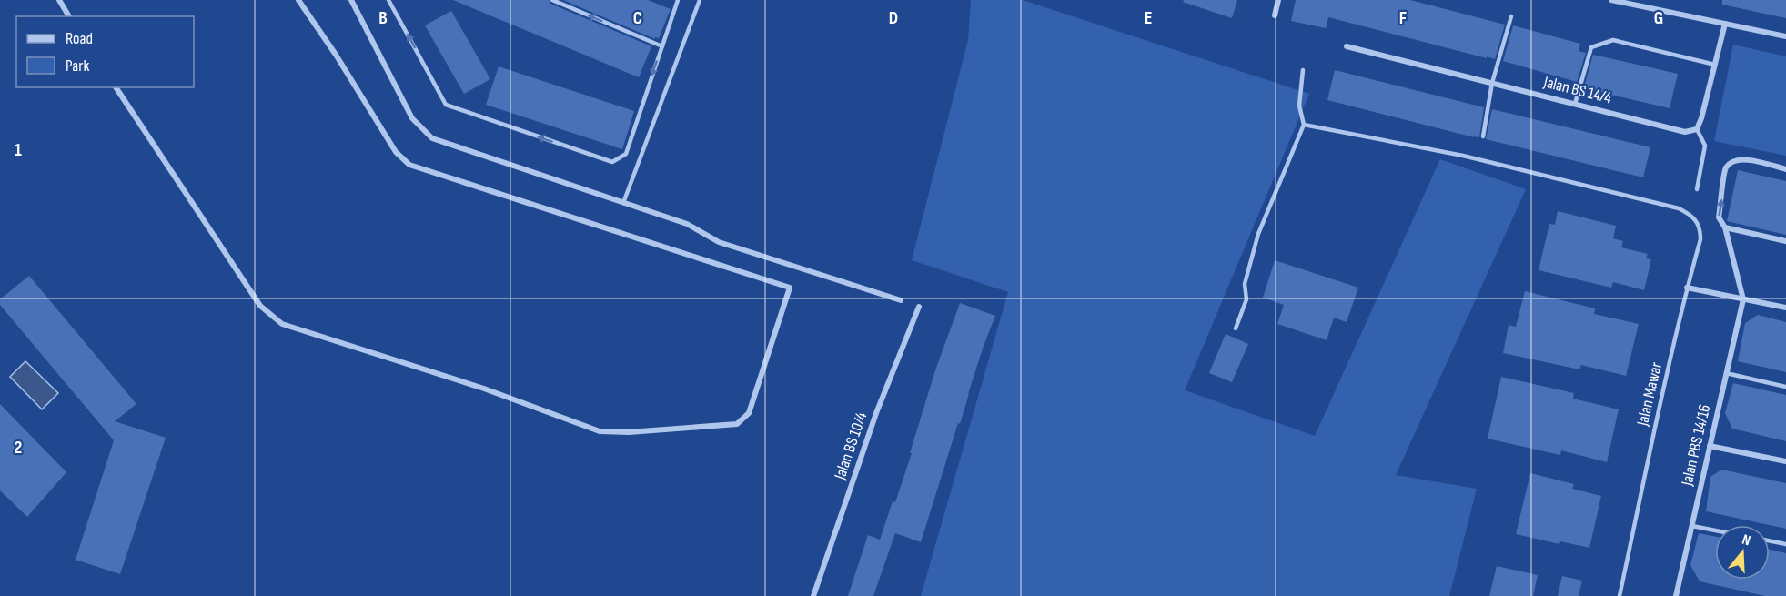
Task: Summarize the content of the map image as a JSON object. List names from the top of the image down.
{
  "streets": {
    "street": ["Jalan BS 14/4", "Jalan PBS 14/16", "Jalan BS 10/4"],
    "lane": ["Jalan Mawar"]
  },
  "legend": ["Road", "Park"],
  "north": "top",
  "grid": {
    "columns": [
      "B",
      "C",
      "D",
      "E",
      "F",
      "G"
    ],
    "rows": ["1", "2"]
  }
}
